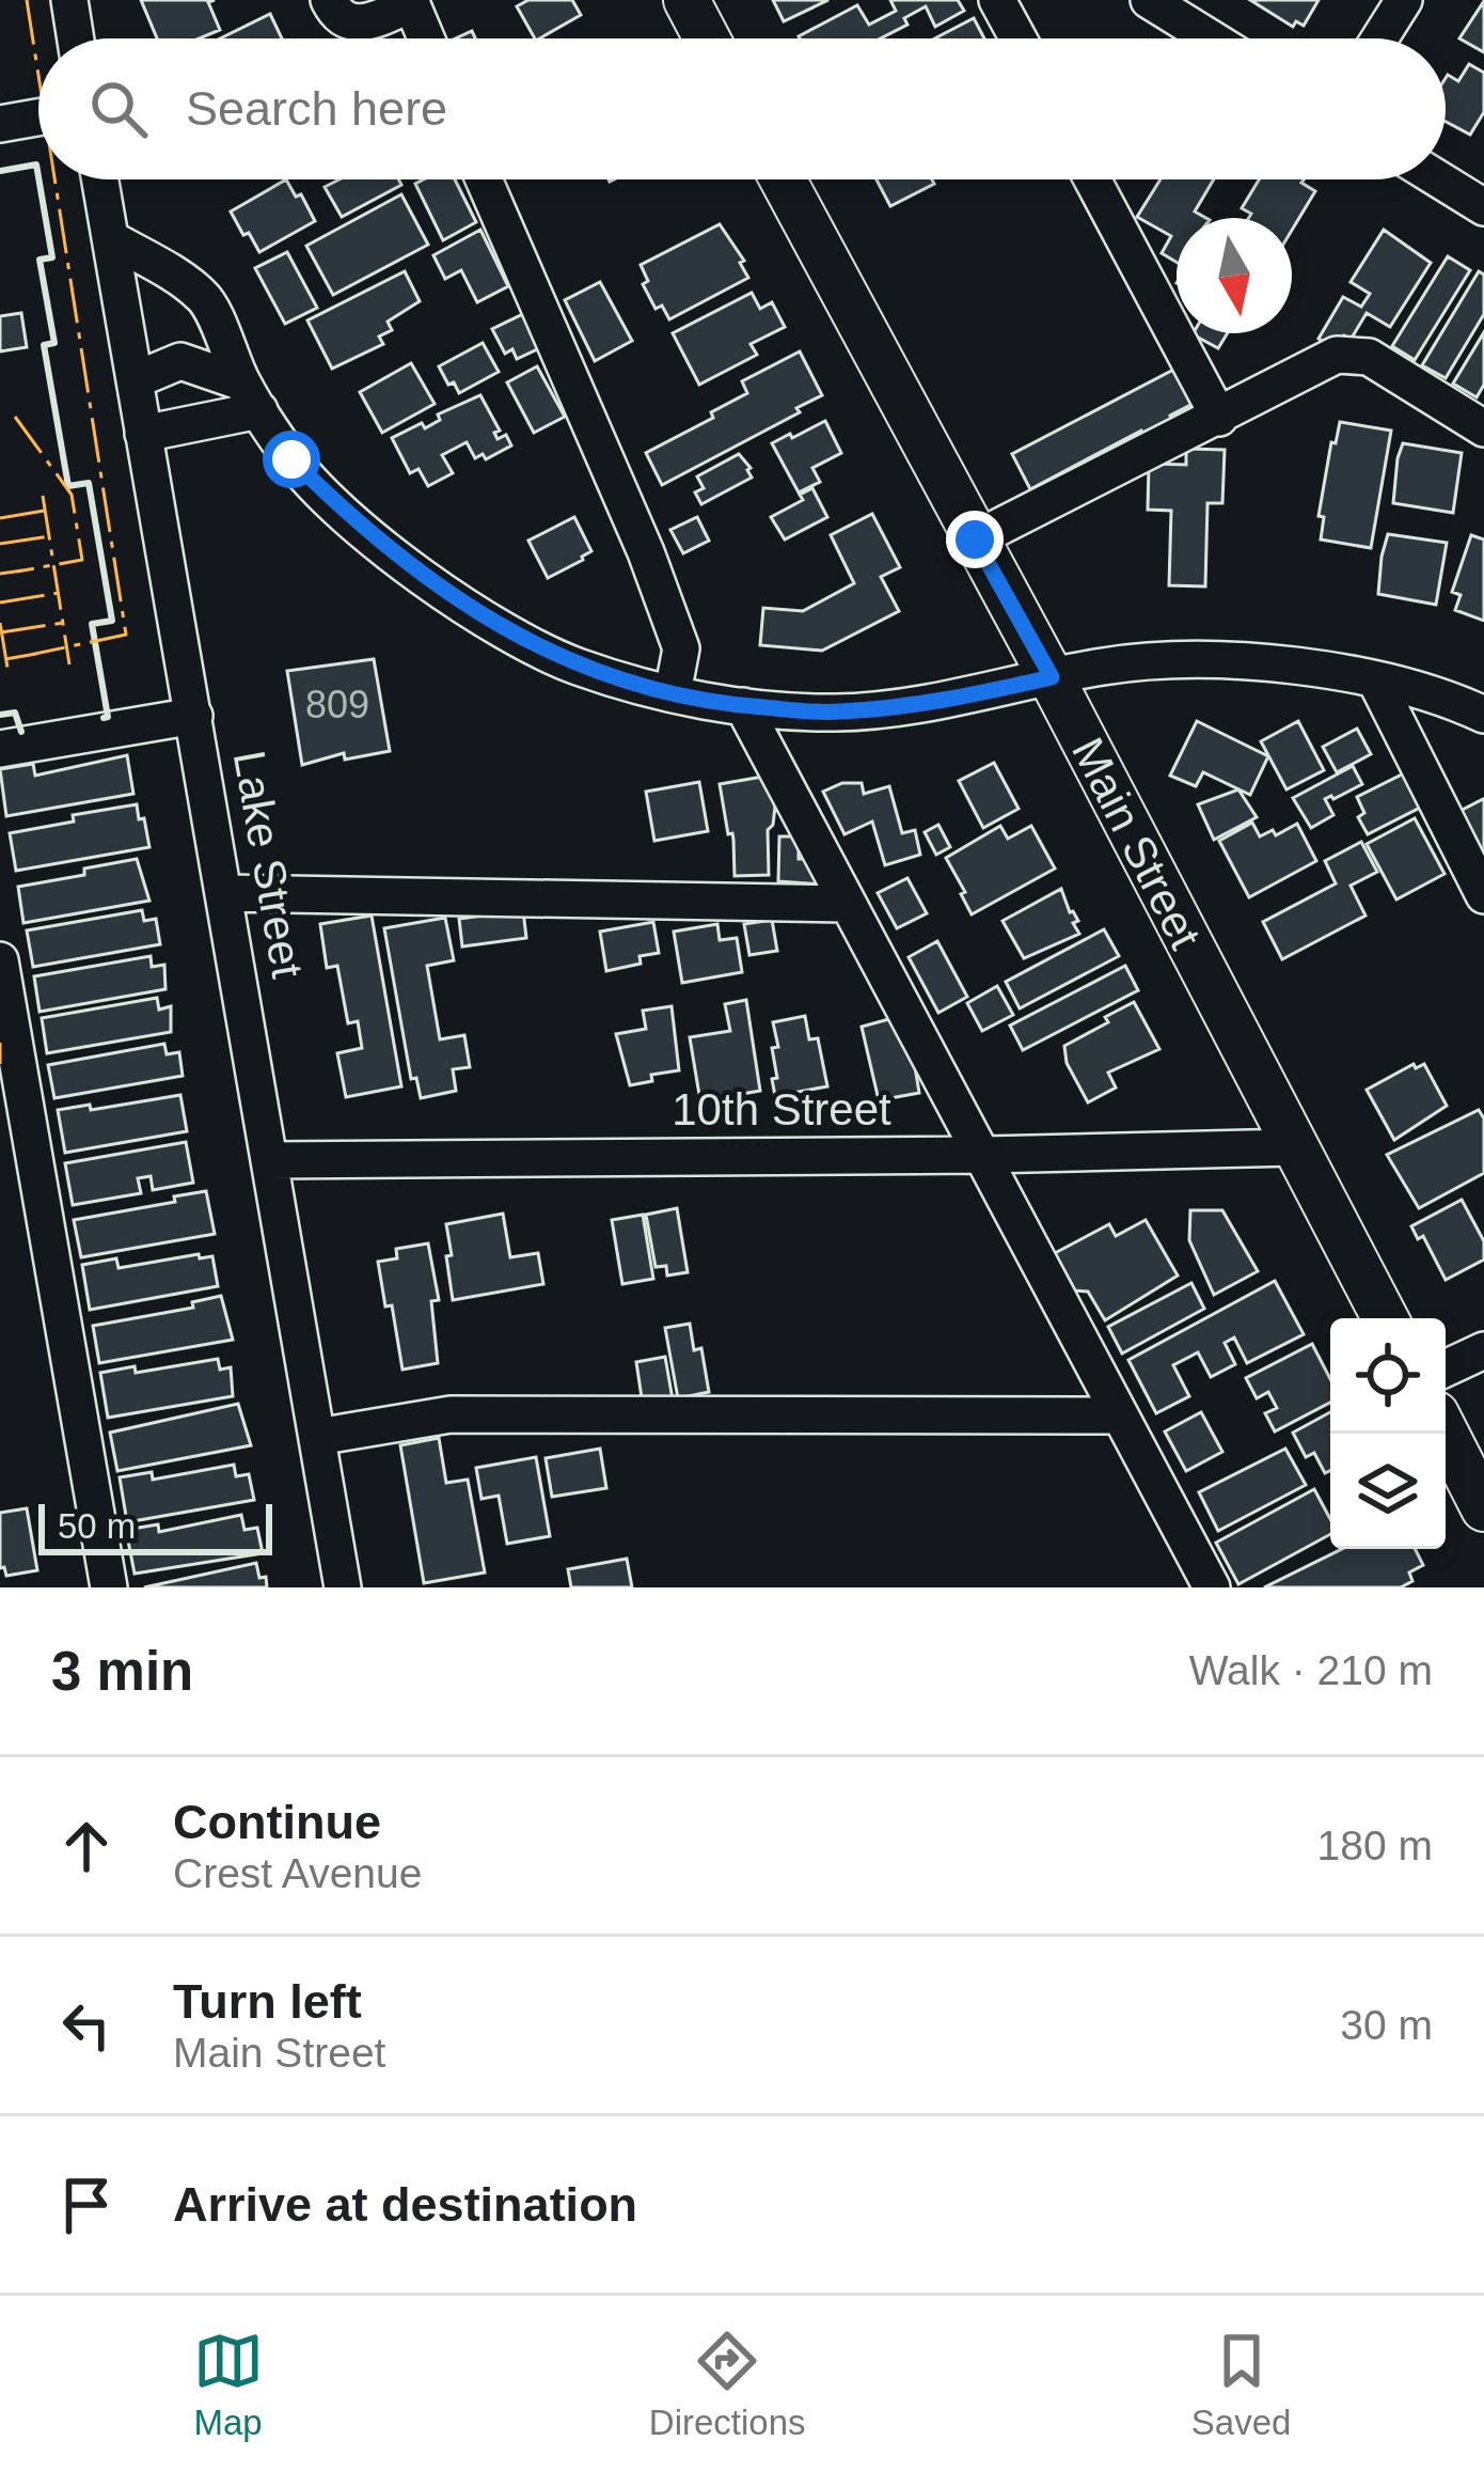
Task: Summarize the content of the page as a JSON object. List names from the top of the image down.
{
  "streets": {
    "main road": ["Main Street"],
    "street": ["Lake Street", "10th Street"]
  },
  "crossings": [
    ["Main Street", "10th Street"],
    ["Lake Street", "10th Street"]
  ],
  "house_numbers": ["809"],
  "scale_bar": "50 m",
  "north": "bottom",
  "page": {
    "search": "Search here",
    "scale": "50 m",
    "heading": ["3 min", "Walk · 210 m"],
    "list": [
      ["Continue", "Crest Avenue", "180 m"],
      ["Turn left", "Main Street", "30 m"],
      "Arrive at destination"
    ],
    "nav": ["Map", "Directions", "Saved"]
  }
}
